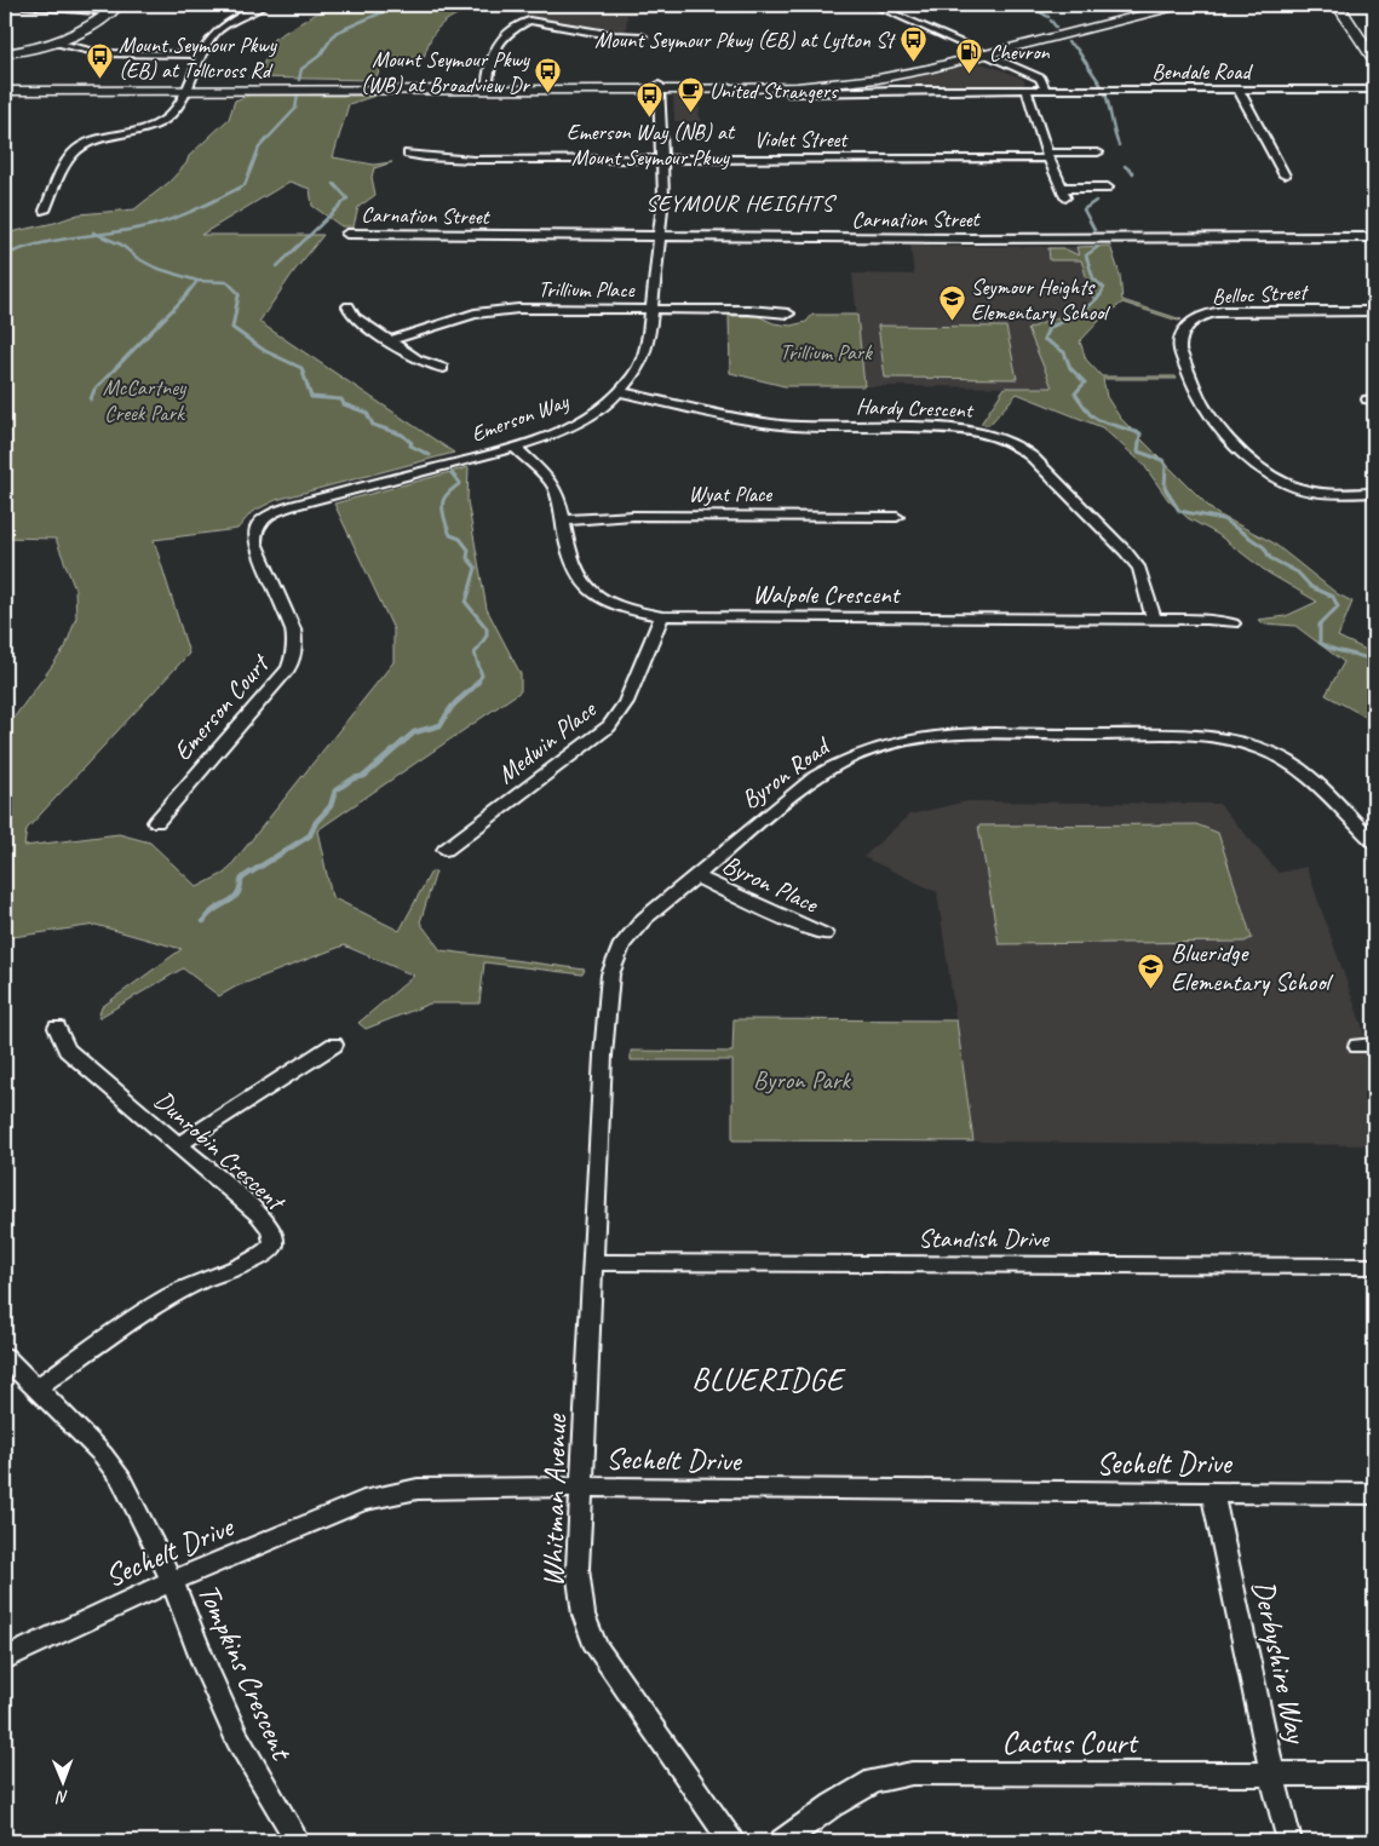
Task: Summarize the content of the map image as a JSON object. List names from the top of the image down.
{
  "streets": {
    "street": [
      "Bendale Road",
      "Violet Street",
      "Carnation Street",
      "Trillium Place",
      "Belloc Street",
      "Hardy Crescent",
      "Emerson Way",
      "Wyat Place",
      "Walpole Crescent",
      "Emerson Court",
      "Medwin Place",
      "Byron Road",
      "Byron Place",
      "Dunrobin Crescent",
      "Standish Drive",
      "Sechelt Drive",
      "Whitman Avenue",
      "Derbyshire Way",
      "Tompkins Crescent",
      "Cactus Court"
    ]
  },
  "crossings": [
    ["Violet Street", "Emerson Way"],
    ["Carnation Street", "Emerson Way"],
    ["Trillium Place", "Emerson Way"],
    ["Hardy Crescent", "Emerson Way"],
    ["Hardy Crescent", "Walpole Crescent"],
    ["Emerson Way", "Walpole Crescent"],
    ["Emerson Way", "Emerson Court"],
    ["Wyat Place", "Walpole Crescent"],
    ["Walpole Crescent", "Medwin Place"],
    ["Byron Road", "Byron Place"],
    ["Byron Road", "Standish Drive"],
    ["Byron Road", "Whitman Avenue"],
    ["Dunrobin Crescent", "Tompkins Crescent"],
    ["Standish Drive", "Whitman Avenue"],
    ["Sechelt Drive", "Whitman Avenue"],
    ["Sechelt Drive", "Derbyshire Way"],
    ["Sechelt Drive", "Tompkins Crescent"],
    ["Derbyshire Way", "Cactus Court"]
  ],
  "districts": ["SEYMOUR HEIGHTS", "BLUERIDGE"],
  "parks": ["Trillium Park", "McCartney Creek Park", "Byron Park"],
  "places": {
    "bus stop": [
      "Mount Seymour Pkwy (EB) at Lytton St",
      "Mount Seymour Pkwy (EB) at Tollcross Rd",
      "Mount Seymour Pkwy (WB) at Broadview Dr",
      "Emerson Way (NB) at Mount Seymour Pkwy"
    ],
    "fuel station": ["Chevron"],
    "cafe": ["United Strangers"],
    "school or university": ["Seymour Heights Elementary School", "Blueridge Elementary School"]
  },
  "north": "bottom"
}
